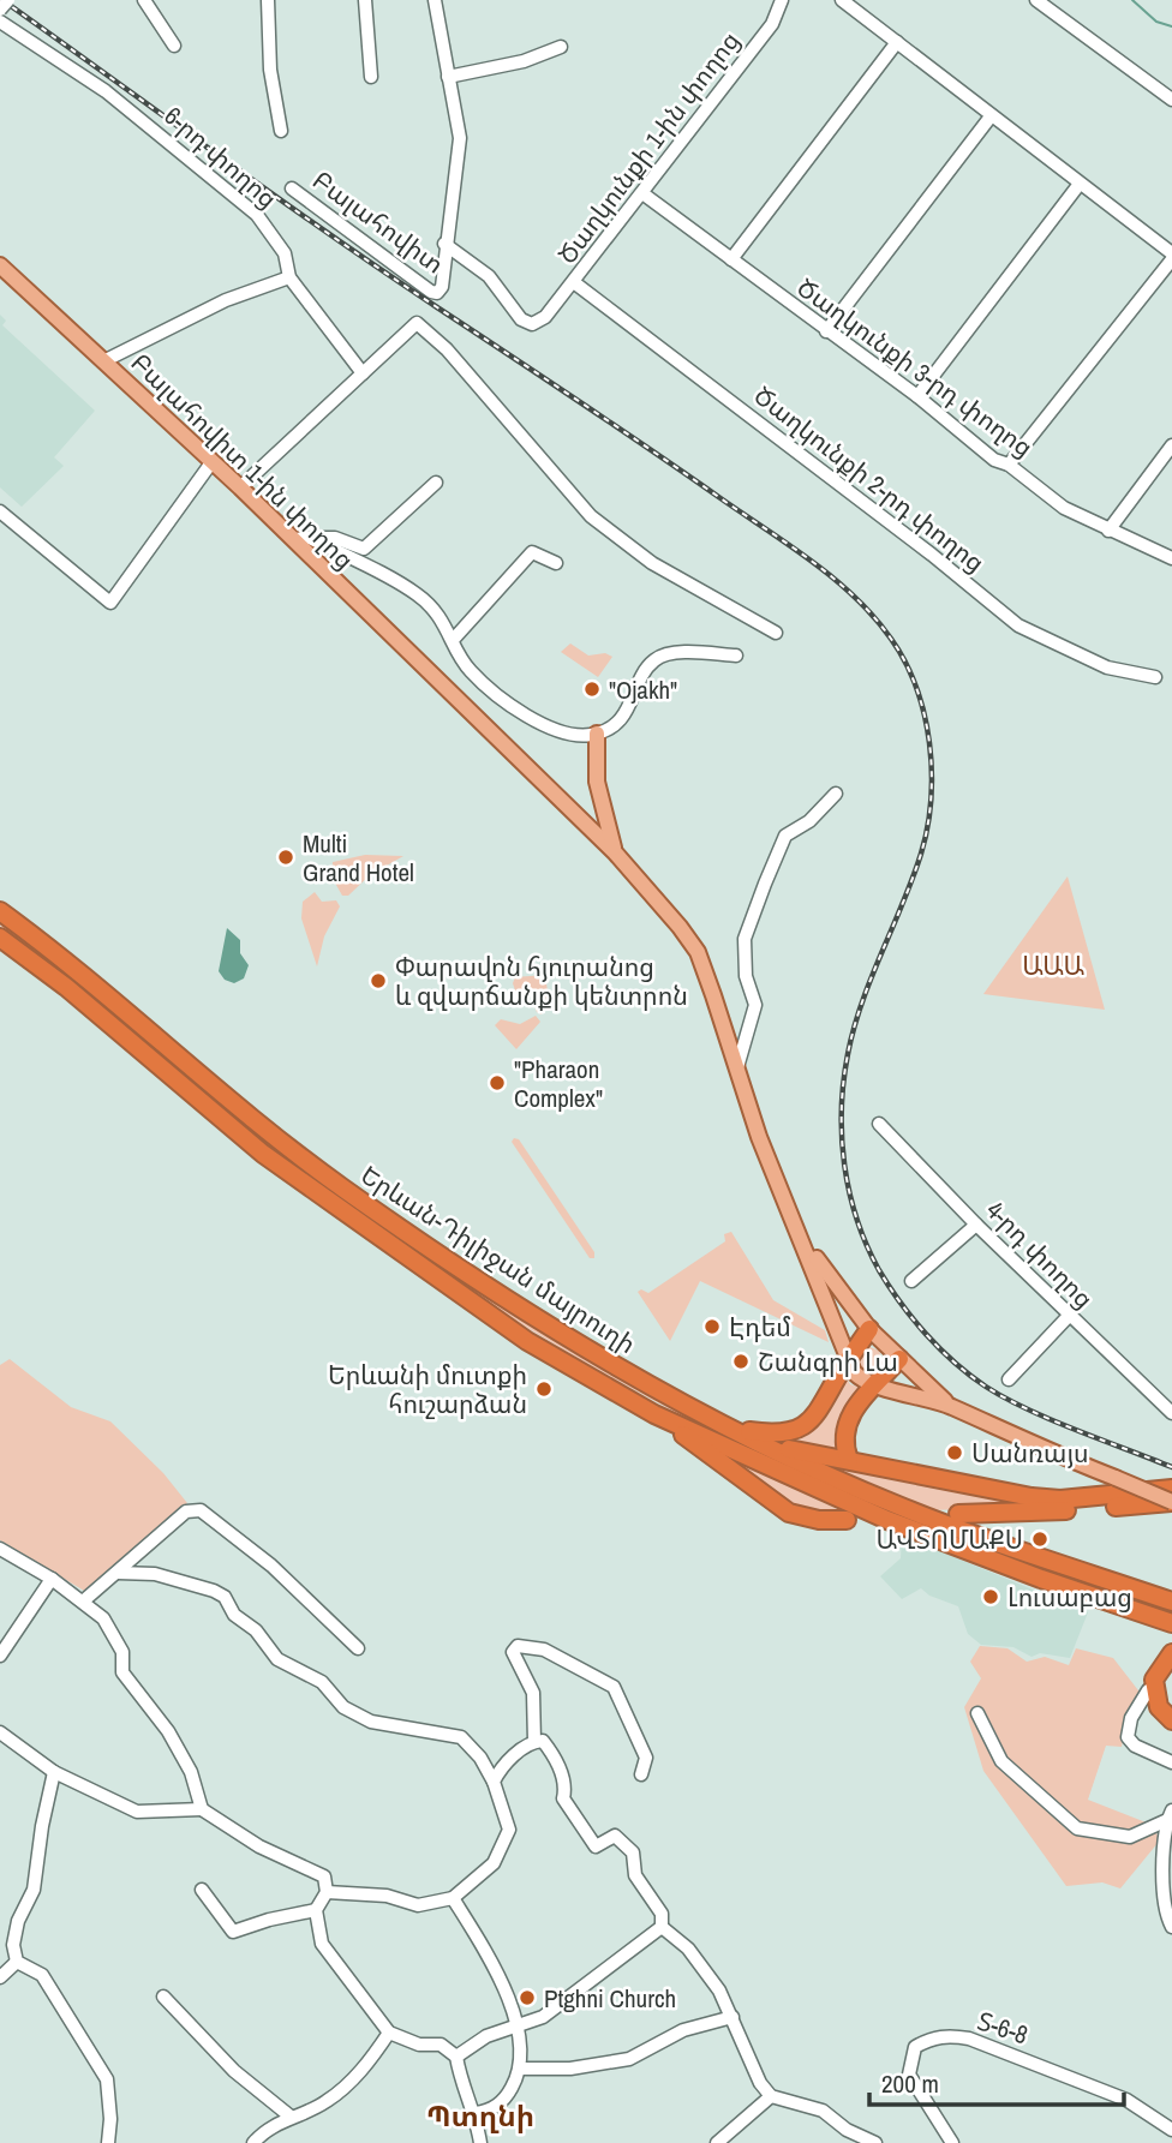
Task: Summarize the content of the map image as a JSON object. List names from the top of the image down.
{
  "streets": {
    "highway": ["Երևան-Դիլիջան մայրուղի"],
    "main road": ["Բալահովիտ 1-ին փողոց"],
    "street": [
      "Ծաղկունքի 1-ին փողոց",
      "6-րդ փողոց",
      "Բալահովիտ",
      "Ծաղկունքի 3-րդ փողոց",
      "Ծաղկունքի 2-րդ փողոց",
      "4-րդ փողոց",
      "Տ-6-8"
    ]
  },
  "crossings": [
    ["Ծաղկունքի 1-ին փողոց", "Բալահովիտ"],
    ["Ծաղկունքի 1-ին փողոց", "Ծաղկունքի 3-րդ փողոց"],
    ["Ծաղկունքի 1-ին փողոց", "Ծաղկունքի 2-րդ փողոց"]
  ],
  "districts": ["Պտղնի"],
  "parks": ["ԱԱԱ"],
  "places": [
    "\"Ojakh\"",
    "Multi Grand Hotel",
    "Փարավոն հյուրանոց և զվարճանքի կենտրոն",
    "\"Pharaon Complex\"",
    "Էդեմ",
    "Շանգրի Լա",
    "Երևանի մուտքի հուշարձան",
    "Սանռայս",
    "ԱՎՏՈՄԱՔՍ",
    "Լուսաբաց",
    "Ptghni Church"
  ],
  "scale_bar": "200 m"
}
